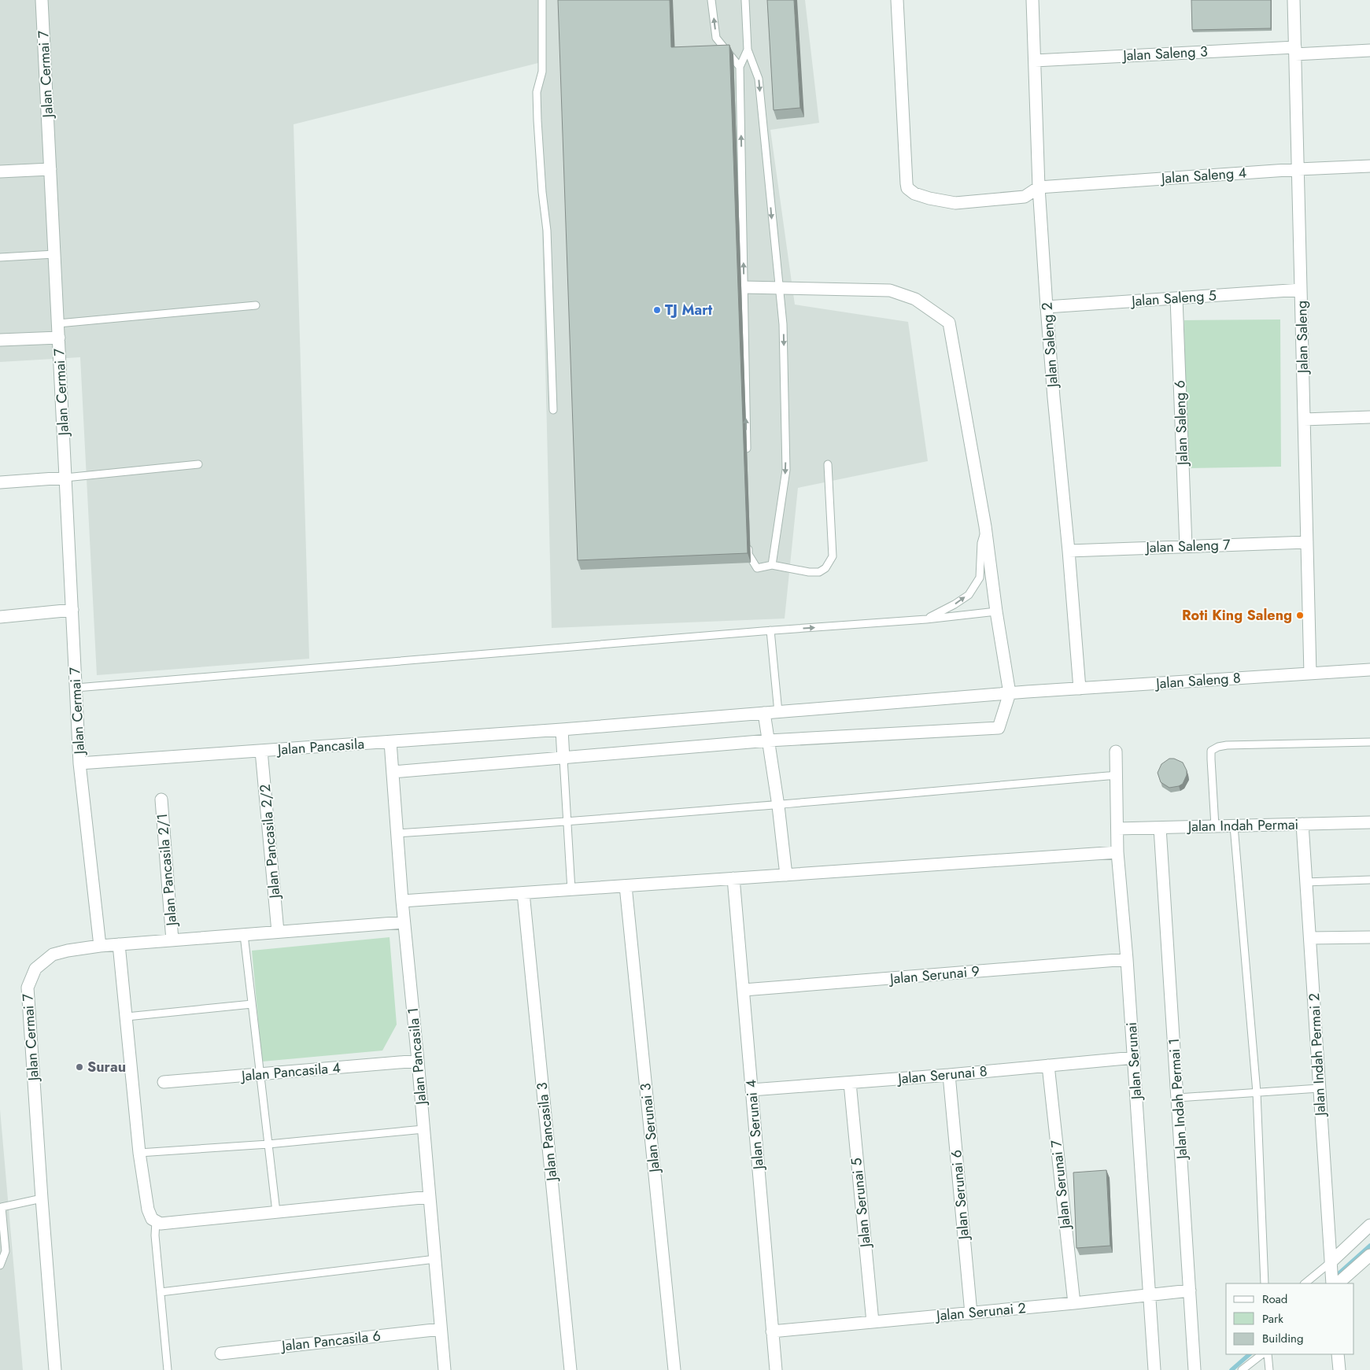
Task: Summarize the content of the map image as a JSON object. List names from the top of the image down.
{
  "streets": {
    "street": [
      "Jalan Saleng 3",
      "Jalan Cermai 7",
      "Jalan Saleng 4",
      "Jalan Saleng 5",
      "Jalan Saleng",
      "Jalan Saleng 2",
      "Jalan Saleng 6",
      "Jalan Saleng 7",
      "Jalan Saleng 8",
      "Jalan Pancasila",
      "Jalan Indah Permai",
      "Jalan Pancasila 2/2",
      "Jalan Pancasila 2/1",
      "Jalan Serunai 9",
      "Jalan Indah Permai 2",
      "Jalan Pancasila 1",
      "Jalan Serunai",
      "Jalan Pancasila 4",
      "Jalan Serunai 8",
      "Jalan Indah Permai 1",
      "Jalan Serunai 4",
      "Jalan Serunai 3",
      "Jalan Pancasila 3",
      "Jalan Serunai 7",
      "Jalan Serunai 6",
      "Jalan Serunai 5",
      "Jalan Serunai 2",
      "Jalan Pancasila 6"
    ]
  },
  "crossings": [
    ["Jalan Saleng 3", "Jalan Saleng"],
    ["Jalan Saleng 3", "Jalan Saleng 2"],
    ["Jalan Cermai 7", "Jalan Pancasila"],
    ["Jalan Saleng 4", "Jalan Saleng"],
    ["Jalan Saleng 4", "Jalan Saleng 2"],
    ["Jalan Saleng 5", "Jalan Saleng"],
    ["Jalan Saleng 5", "Jalan Saleng 2"],
    ["Jalan Saleng 5", "Jalan Saleng 6"],
    ["Jalan Saleng", "Jalan Saleng 7"],
    ["Jalan Saleng", "Jalan Saleng 8"],
    ["Jalan Saleng 2", "Jalan Saleng 7"],
    ["Jalan Saleng 2", "Jalan Saleng 8"],
    ["Jalan Saleng 6", "Jalan Saleng 7"],
    ["Jalan Saleng 8", "Jalan Pancasila"],
    ["Jalan Pancasila", "Jalan Pancasila 2/2"],
    ["Jalan Pancasila", "Jalan Pancasila 1"],
    ["Jalan Indah Permai", "Jalan Indah Permai 2"],
    ["Jalan Indah Permai", "Jalan Serunai"],
    ["Jalan Indah Permai", "Jalan Indah Permai 1"],
    ["Jalan Serunai 9", "Jalan Serunai"],
    ["Jalan Serunai 9", "Jalan Serunai 4"],
    ["Jalan Pancasila 1", "Jalan Pancasila 4"],
    ["Jalan Pancasila 1", "Jalan Pancasila 6"],
    ["Jalan Serunai", "Jalan Serunai 8"],
    ["Jalan Serunai", "Jalan Serunai 2"],
    ["Jalan Serunai 8", "Jalan Serunai 4"],
    ["Jalan Serunai 8", "Jalan Serunai 7"],
    ["Jalan Serunai 8", "Jalan Serunai 6"],
    ["Jalan Serunai 8", "Jalan Serunai 5"],
    ["Jalan Indah Permai 1", "Jalan Serunai 2"],
    ["Jalan Serunai 4", "Jalan Serunai 2"],
    ["Jalan Serunai 7", "Jalan Serunai 2"],
    ["Jalan Serunai 6", "Jalan Serunai 2"],
    ["Jalan Serunai 5", "Jalan Serunai 2"]
  ],
  "places": ["TJ Mart", "Roti King Saleng", "Surau"],
  "legend": ["Road", "Park", "Building"]
}
